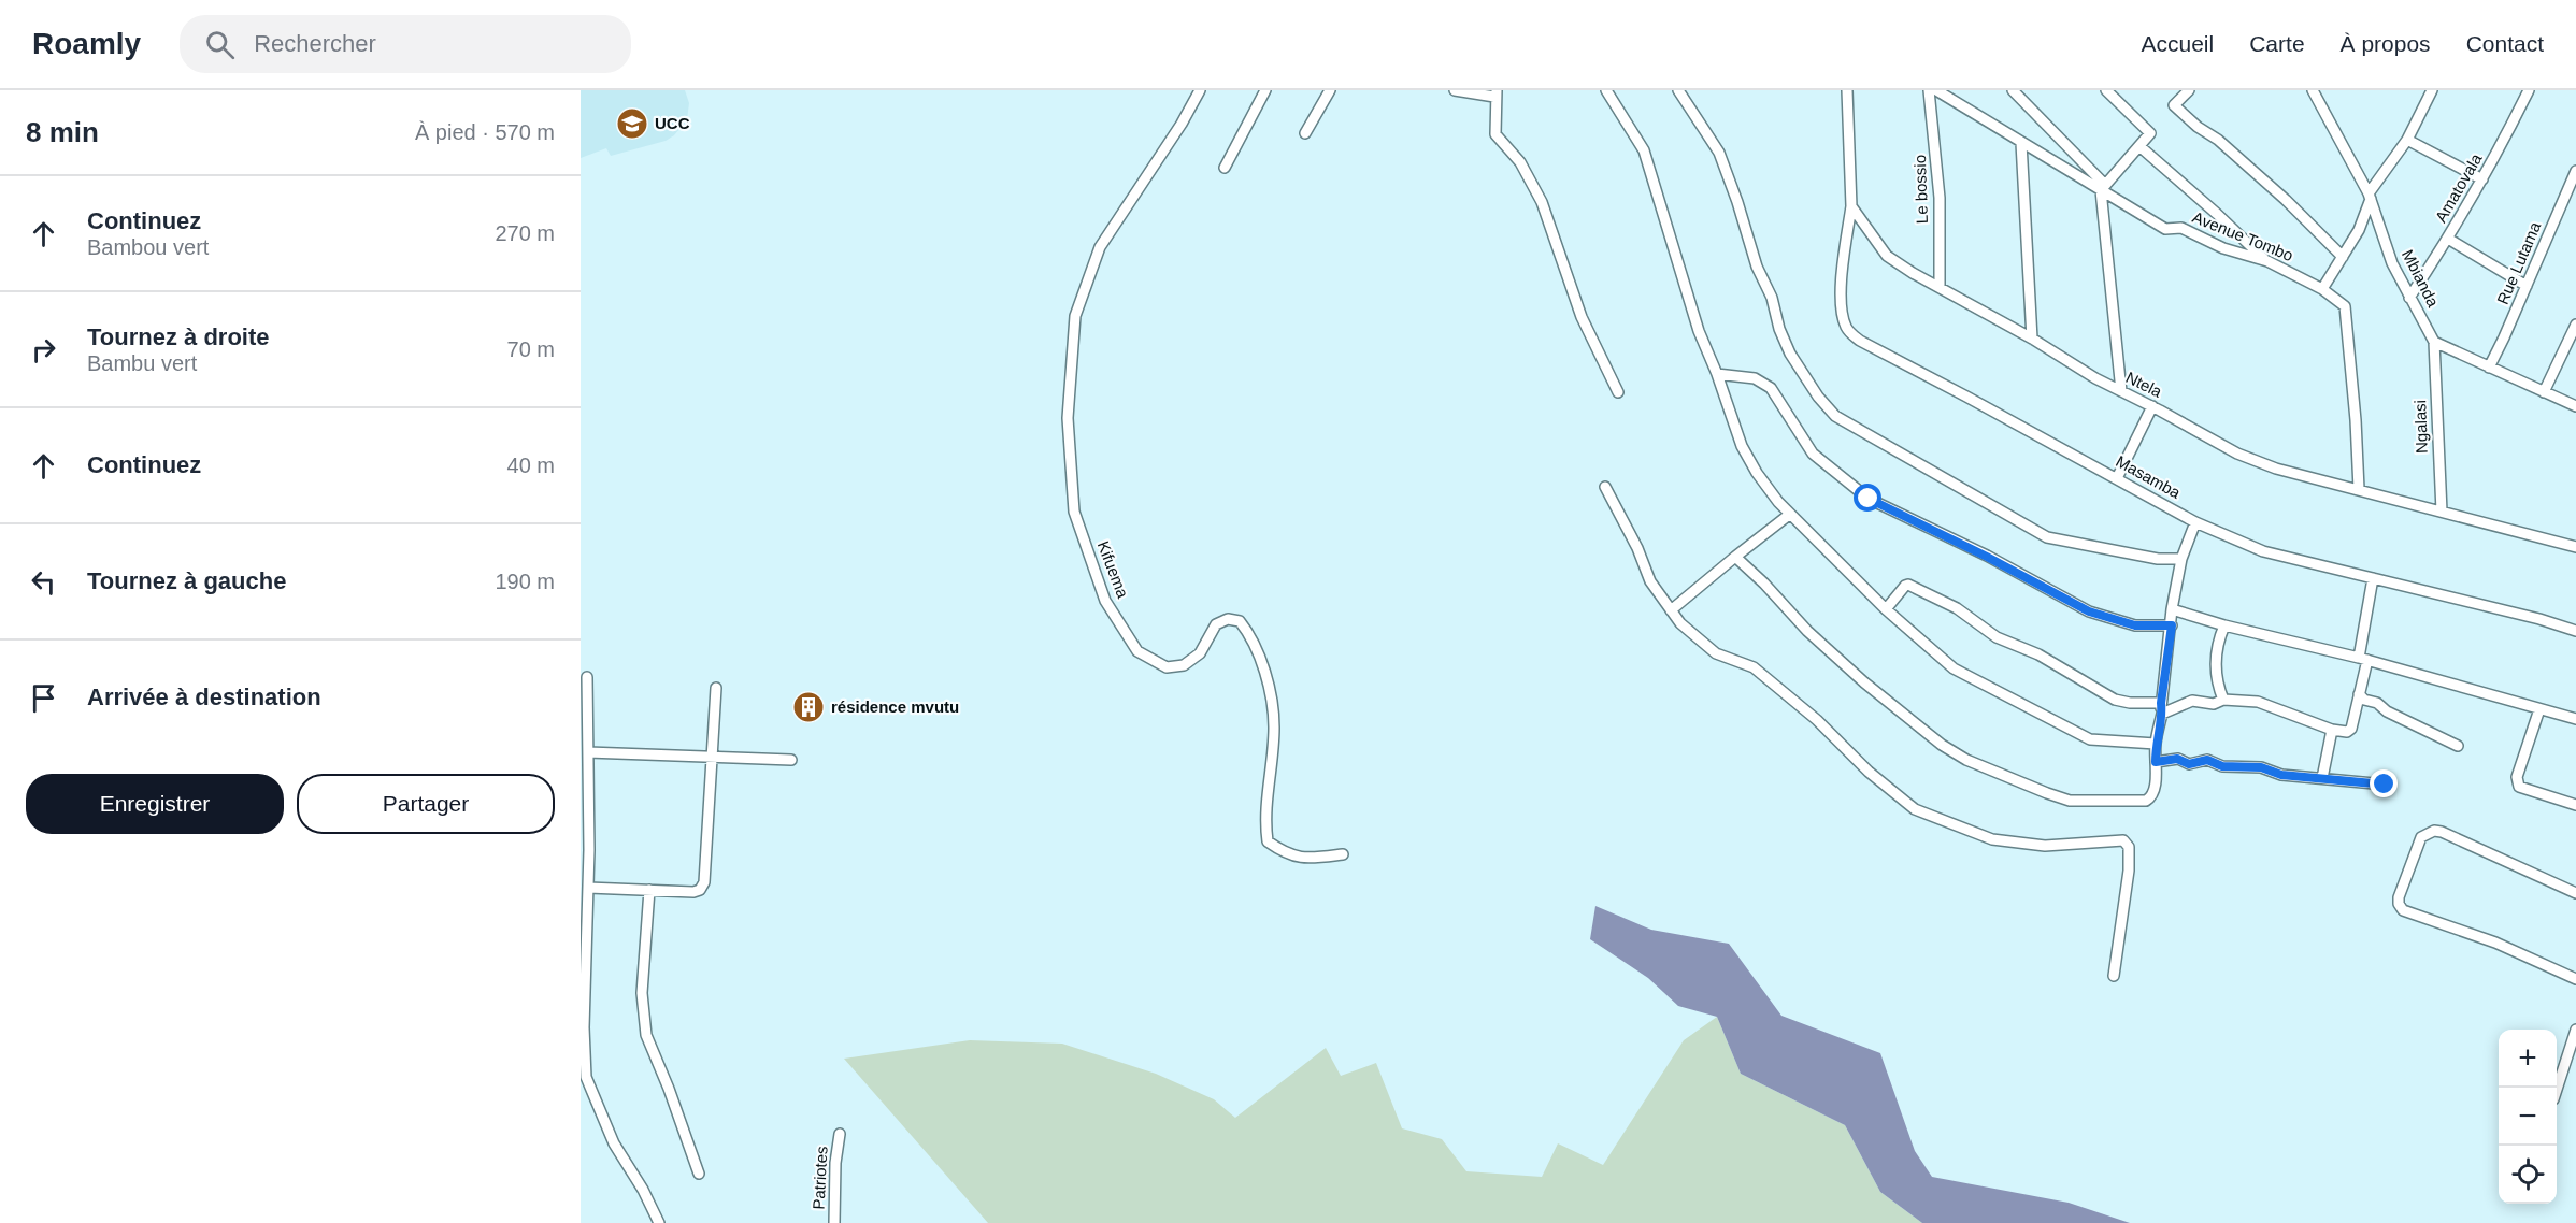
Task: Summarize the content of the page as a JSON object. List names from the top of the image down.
{
  "streets": {
    "street": [
      "Amatovala",
      "Le bossio",
      "Avenue Tombo",
      "Rue Lutama",
      "Mbianda",
      "Ntela",
      "Ngalasi",
      "Masamba",
      "Kifuema",
      "Patriotes"
    ]
  },
  "crossings": [
    ["Amatovala", "Mbianda"],
    ["Le bossio", "Ntela"],
    ["Avenue Tombo", "Ntela"],
    ["Mbianda", "Ngalasi"],
    ["Ntela", "Ngalasi"],
    ["Ntela", "Masamba"]
  ],
  "places": {
    "school or university": ["UCC"],
    "building": ["résidence mvutu"]
  },
  "page": {
    "header": "Roamly",
    "search": "Rechercher",
    "nav": [
      "Accueil",
      "Carte",
      "À propos",
      "Contact"
    ],
    "heading": ["8 min", "À pied · 570 m"],
    "list": [
      ["Continuez", "Bambou vert", "270 m"],
      ["Tournez à droite", "Bambu vert", "70 m"],
      ["Continuez", "40 m"],
      ["Tournez à gauche", "190 m"],
      "Arrivée à destination"
    ],
    "buttons": ["Enregistrer", "Partager"],
    "map_buttons": ["+", "−"]
  }
}
